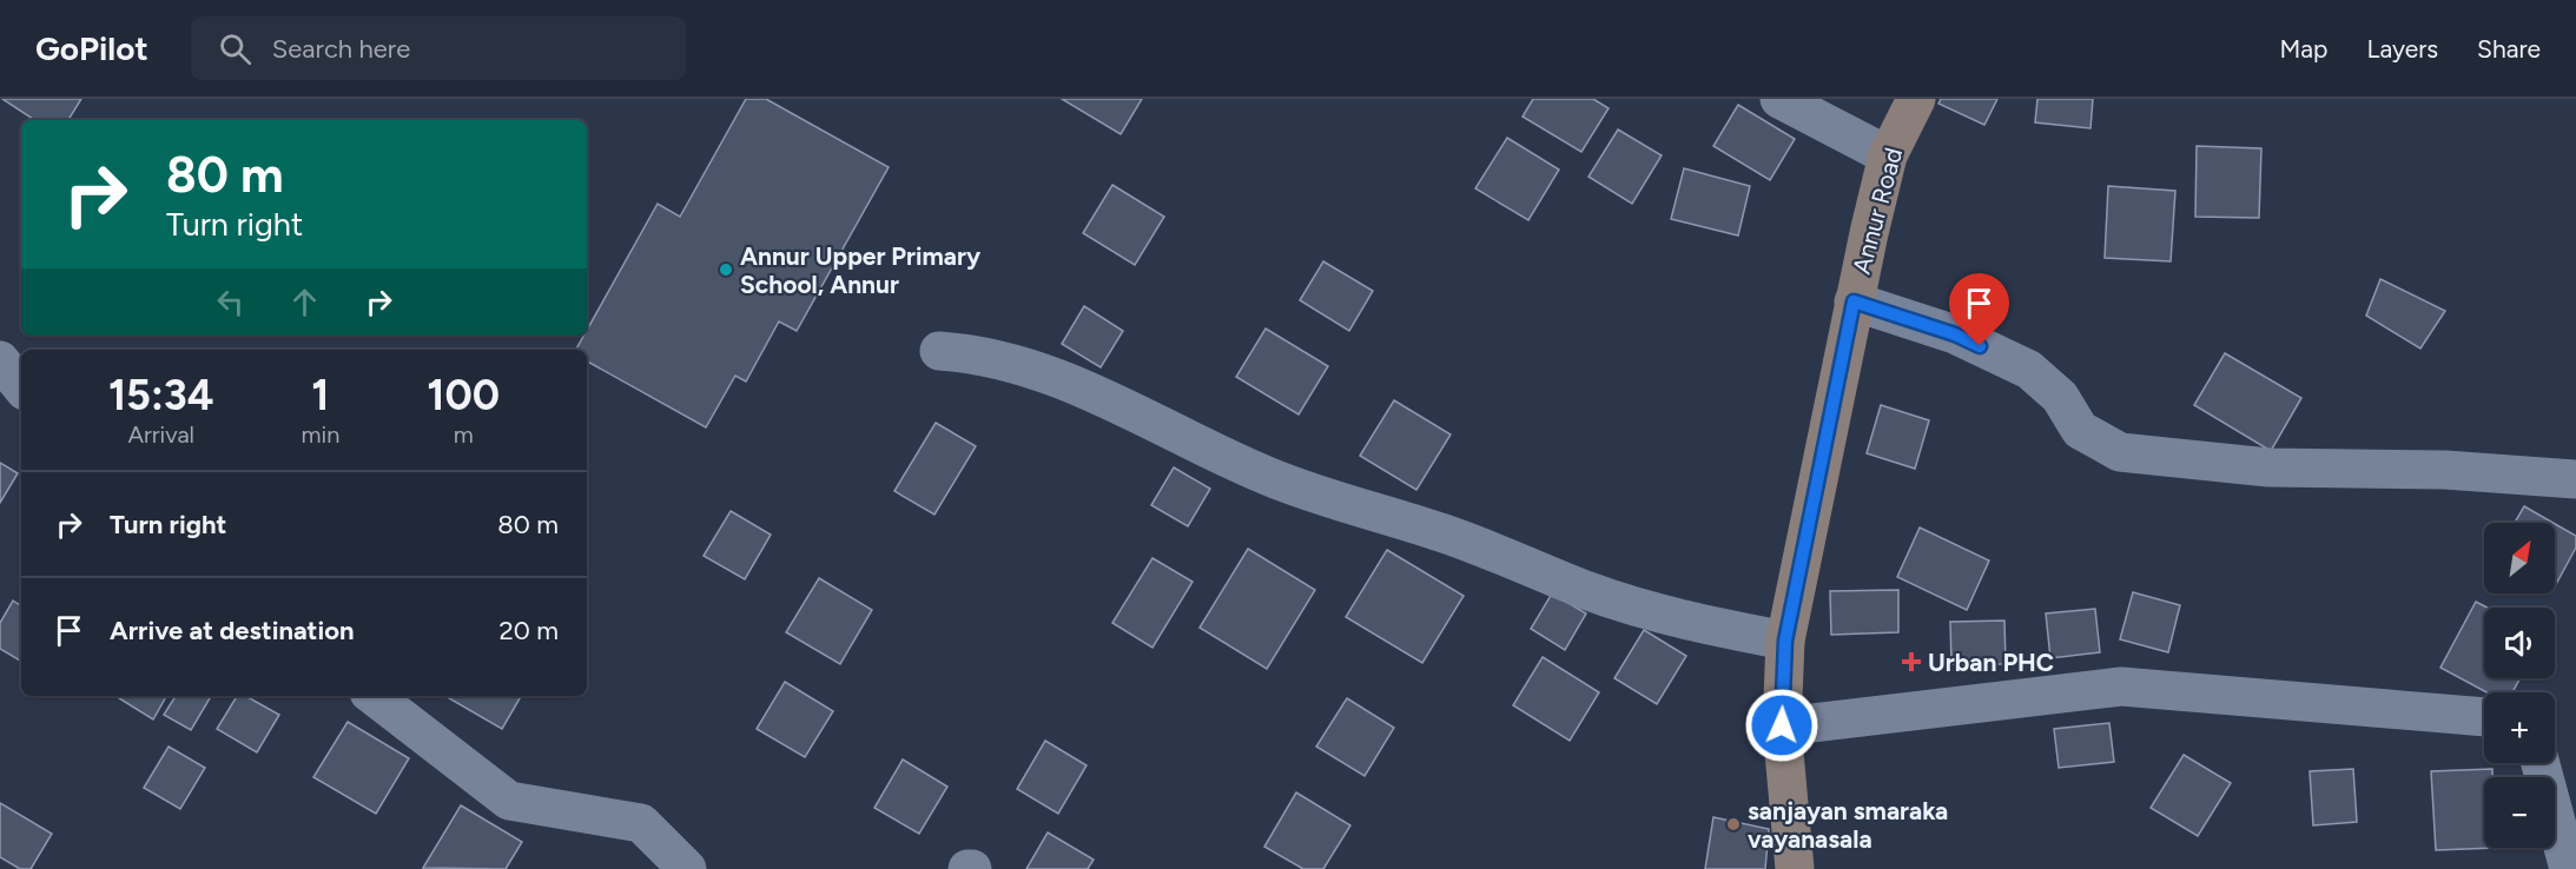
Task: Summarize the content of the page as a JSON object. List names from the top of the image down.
{
  "streets": {
    "main road": ["Annur Road"]
  },
  "places": {
    "other": ["Annur Upper Primary School, Annur", "sanjayan smaraka vayanasala"],
    "health": ["Urban PHC"]
  },
  "north": "top right",
  "page": {
    "header": "GoPilot",
    "search": "Search here",
    "nav": ["Map", "Layers", "Share"],
    "turn": ["80 m", "Turn right"],
    "eta": [
      "15:34",
      "Arrival",
      "1",
      "min",
      "100",
      "m"
    ],
    "list": [
      {
        "name": "Turn right",
        "value": "80 m"
      },
      {
        "name": "Arrive at destination",
        "value": "20 m"
      }
    ],
    "map_buttons": ["+", "−"]
  }
}
